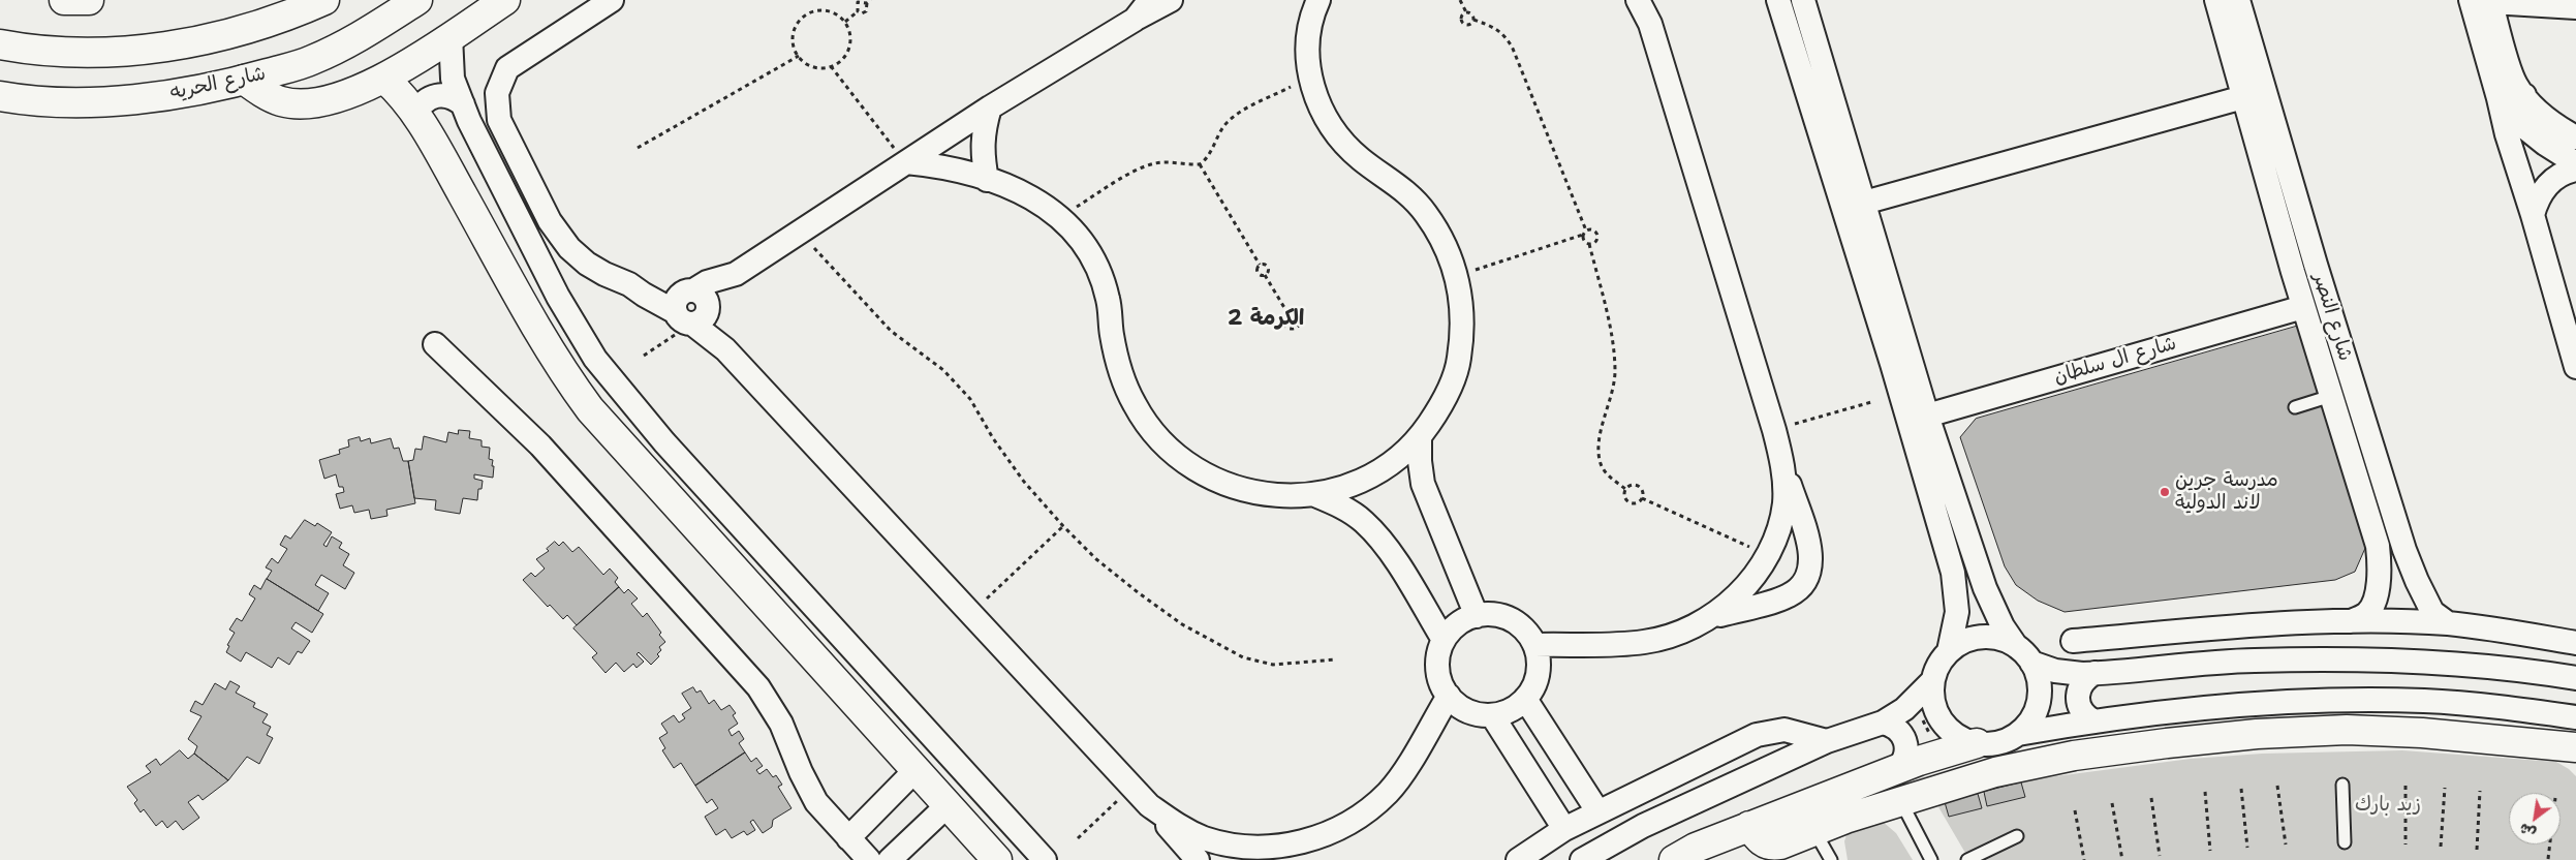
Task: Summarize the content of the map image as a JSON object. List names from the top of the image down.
{
  "streets": {
    "street": ["شارع الحريه", "شارع النصر", "شارع ال سلطان"]
  },
  "crossings": [
    ["شارع النصر", "شارع ال سلطان"]
  ],
  "districts": ["الكرمة 2"],
  "parks": ["زيد بارك"],
  "places": ["مدرسة جرين لاند الدولية"],
  "north": "bottom left"
}
